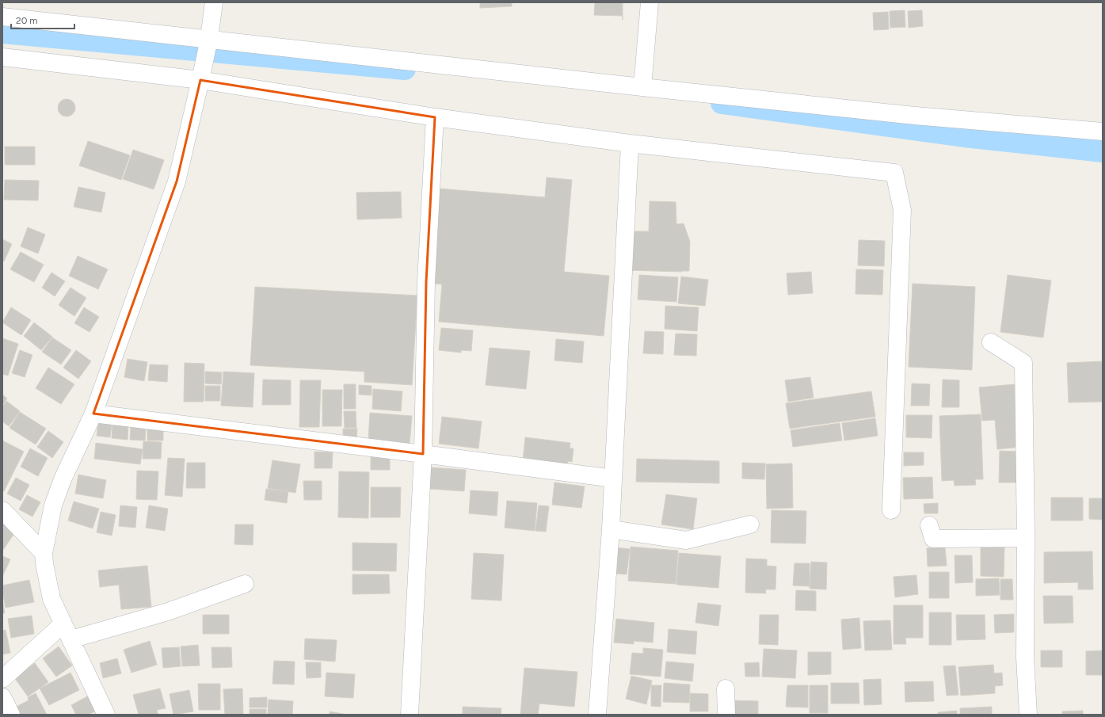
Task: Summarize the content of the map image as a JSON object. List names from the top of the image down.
{
  "scale_bar": "20 m"
}
